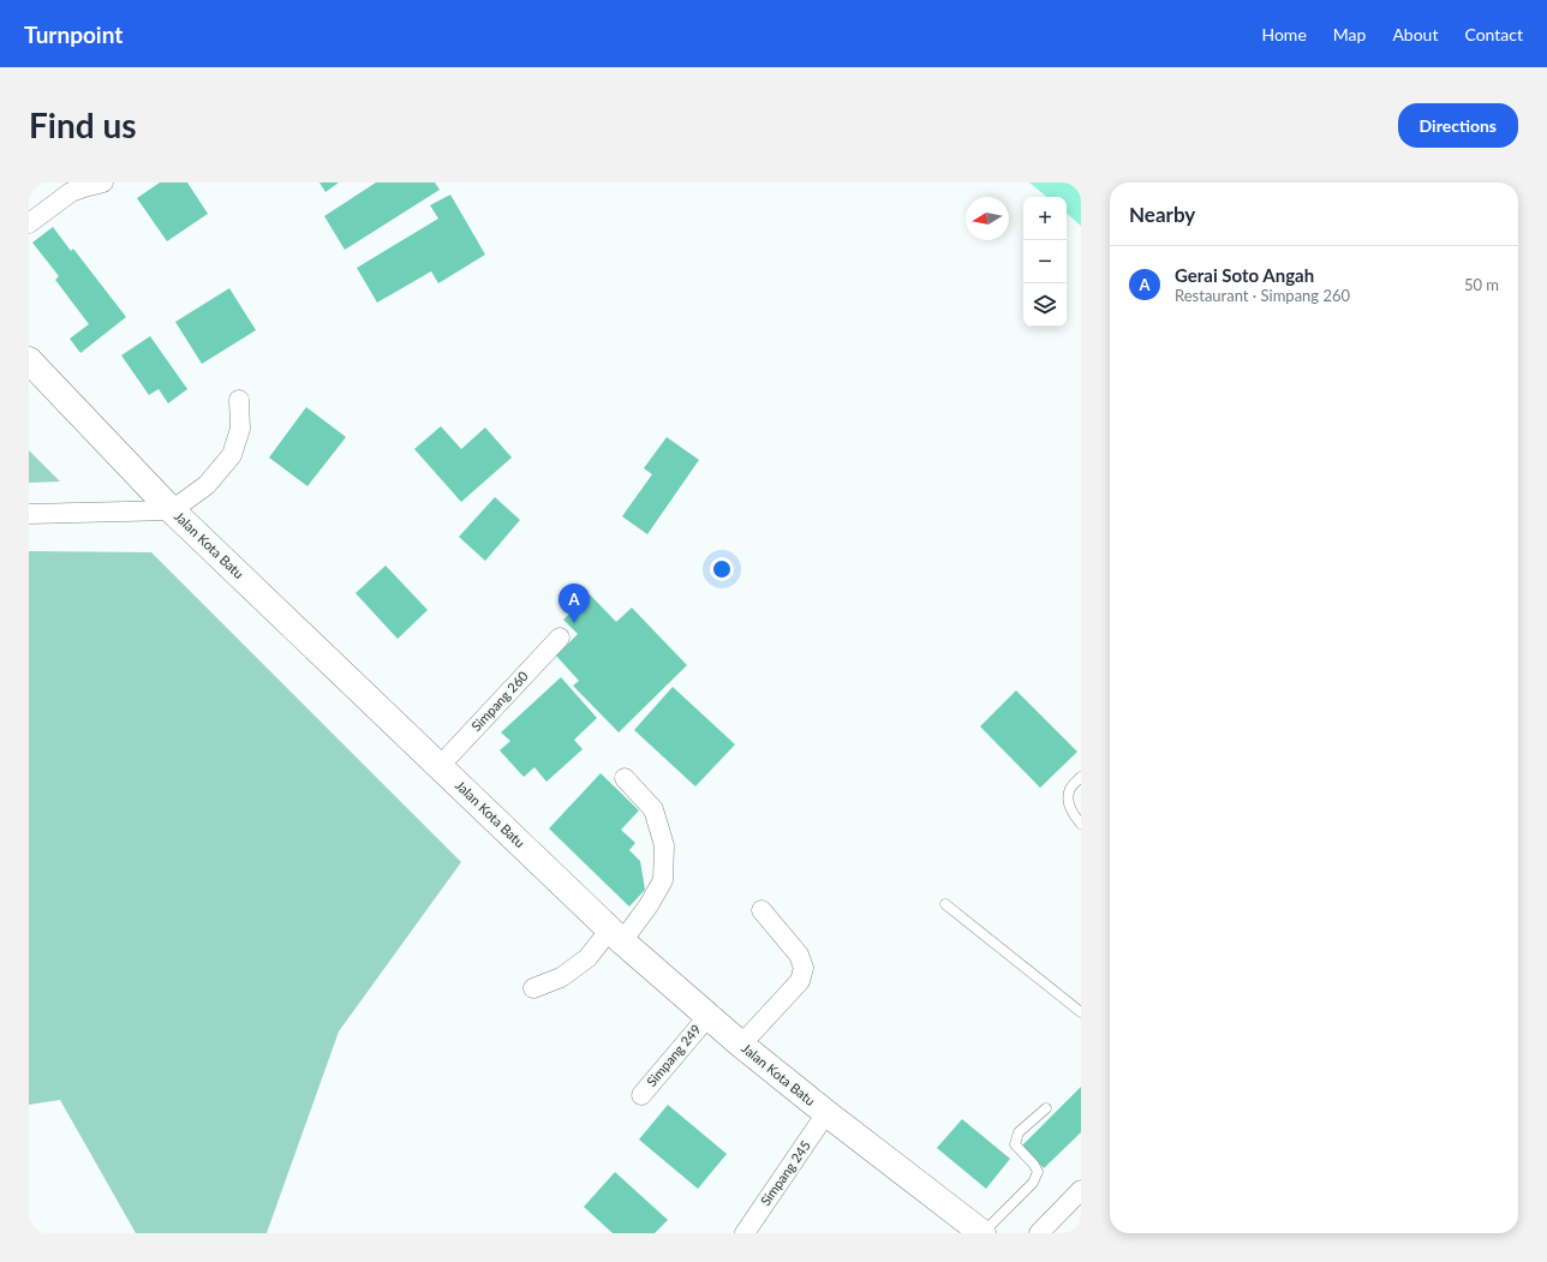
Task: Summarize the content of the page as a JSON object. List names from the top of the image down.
{
  "streets": {
    "main road": ["Jalan Kota Batu"],
    "street": ["Simpang 260", "Simpang 249", "Simpang 245"]
  },
  "crossings": [
    ["Jalan Kota Batu", "Simpang 260"],
    ["Jalan Kota Batu", "Simpang 249"],
    ["Jalan Kota Batu", "Simpang 245"]
  ],
  "north": "left",
  "page": {
    "header": "Turnpoint",
    "nav": [
      "Home",
      "Map",
      "About",
      "Contact"
    ],
    "buttons": "Directions",
    "title": "Find us",
    "heading": "Nearby",
    "map_buttons": ["+", "−"],
    "list": [
      {
        "mark": "A",
        "name": "Gerai Soto Angah",
        "note": "Restaurant · Simpang 260",
        "value": "50 m"
      }
    ],
    "pins": "A"
  }
}
